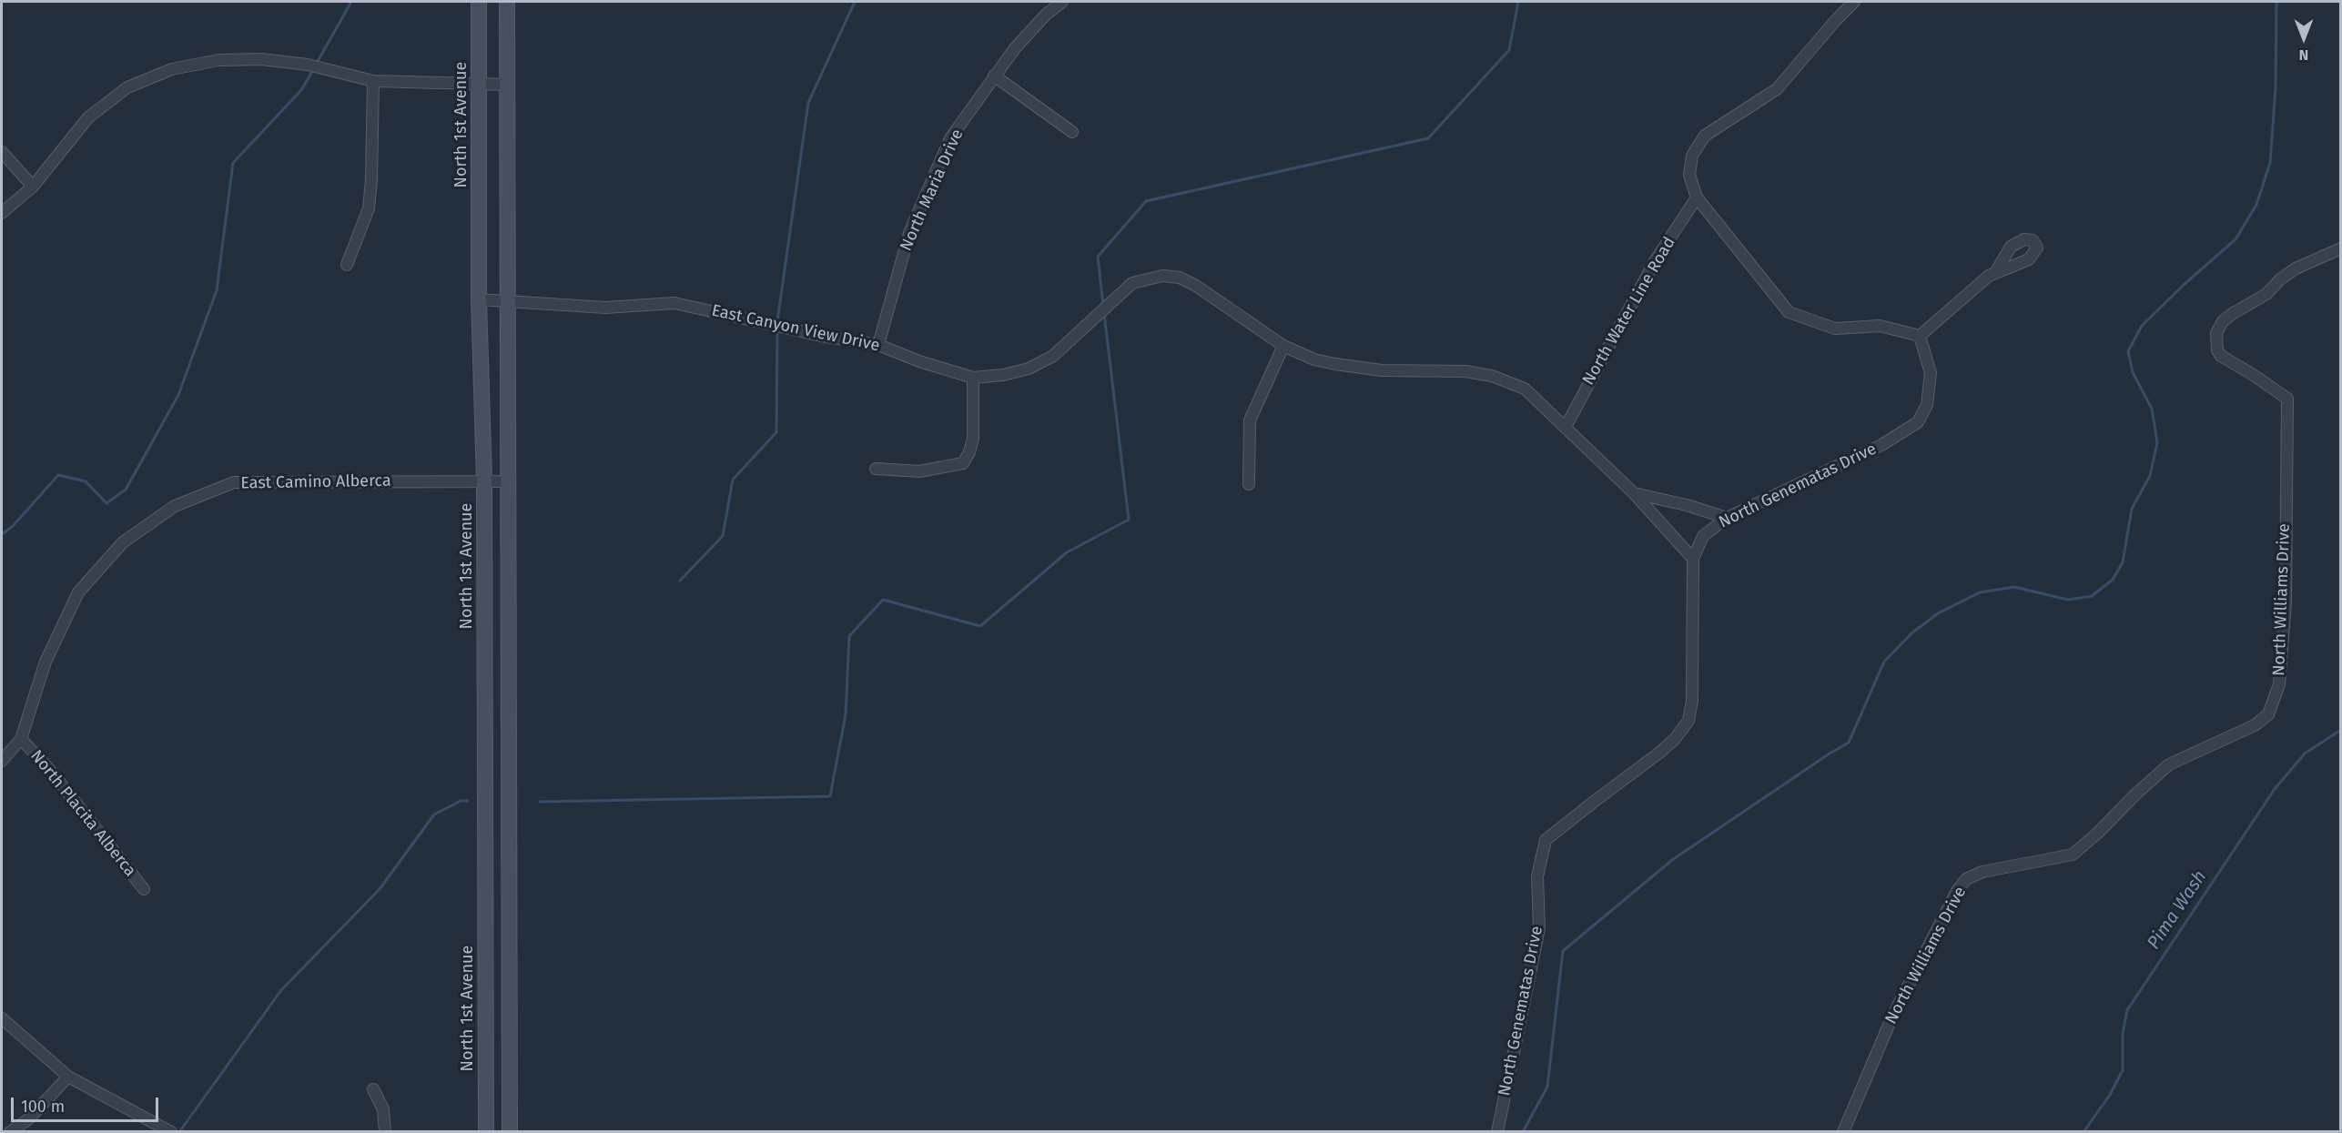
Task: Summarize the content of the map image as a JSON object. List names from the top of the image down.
{
  "streets": {
    "main road": ["North 1st Avenue"],
    "street": [
      "North Maria Drive",
      "North Water Line Road",
      "East Canyon View Drive",
      "East Camino Alberca",
      "North Genematas Drive",
      "North Williams Drive",
      "North Placita Alberca"
    ]
  },
  "crossings": [
    ["North 1st Avenue", "East Canyon View Drive"],
    ["North 1st Avenue", "East Camino Alberca"],
    ["North Maria Drive", "East Canyon View Drive"],
    ["North Water Line Road", "East Canyon View Drive"],
    ["East Canyon View Drive", "North Genematas Drive"],
    ["East Camino Alberca", "North Placita Alberca"]
  ],
  "water": ["Pima Wash"],
  "scale_bar": "100 m",
  "north": "bottom"
}
